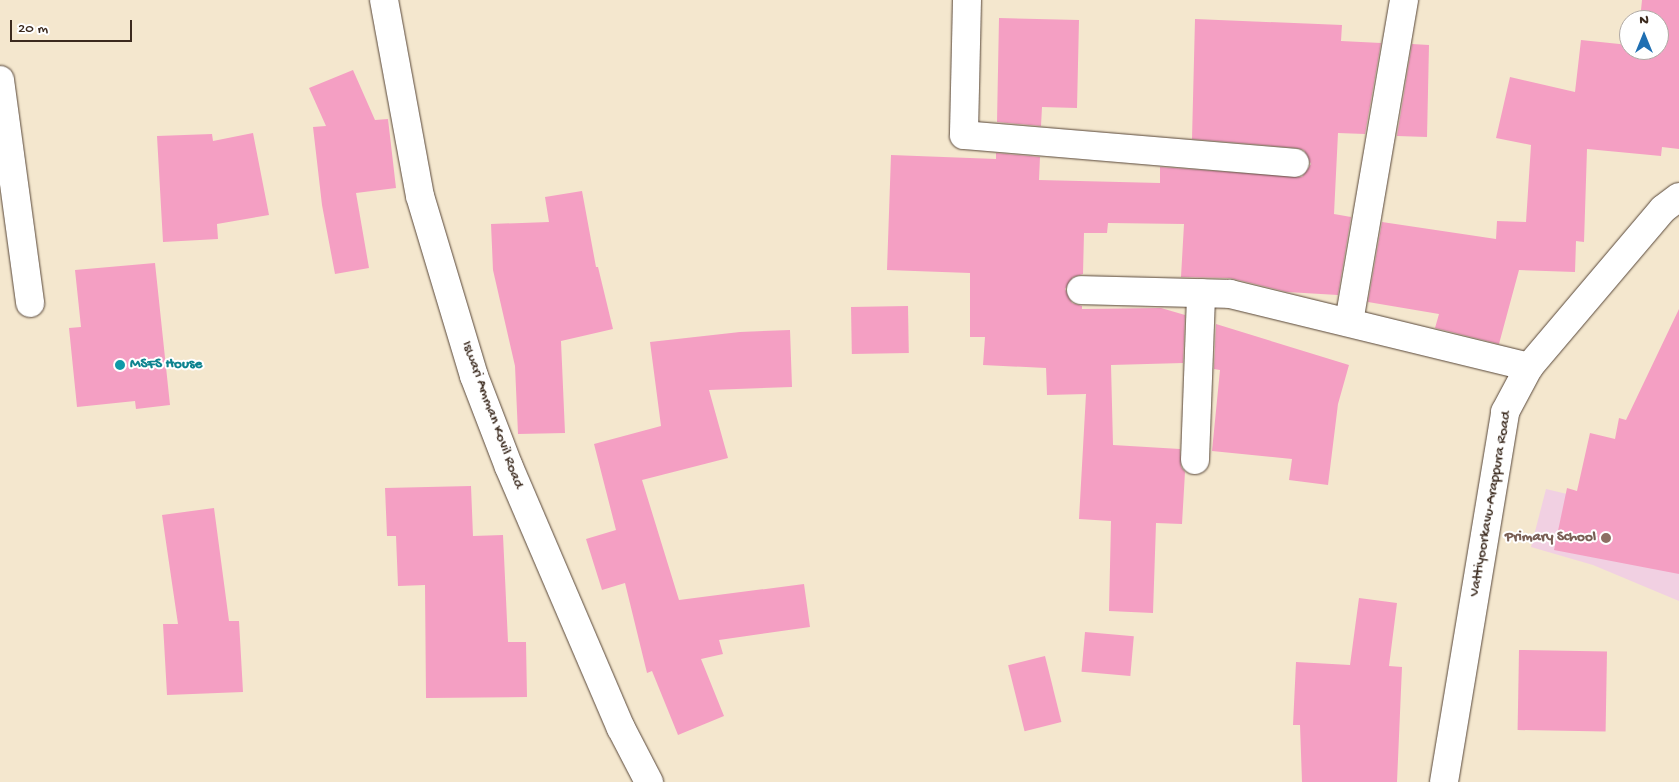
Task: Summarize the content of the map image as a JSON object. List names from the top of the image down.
{
  "streets": {
    "street": ["Iswari Amman Kovil Road", "Vattiyoorkavu-Arappura Road"]
  },
  "places": ["MSFS House", "Primary School"],
  "scale_bar": "20 m",
  "north": "top"
}
